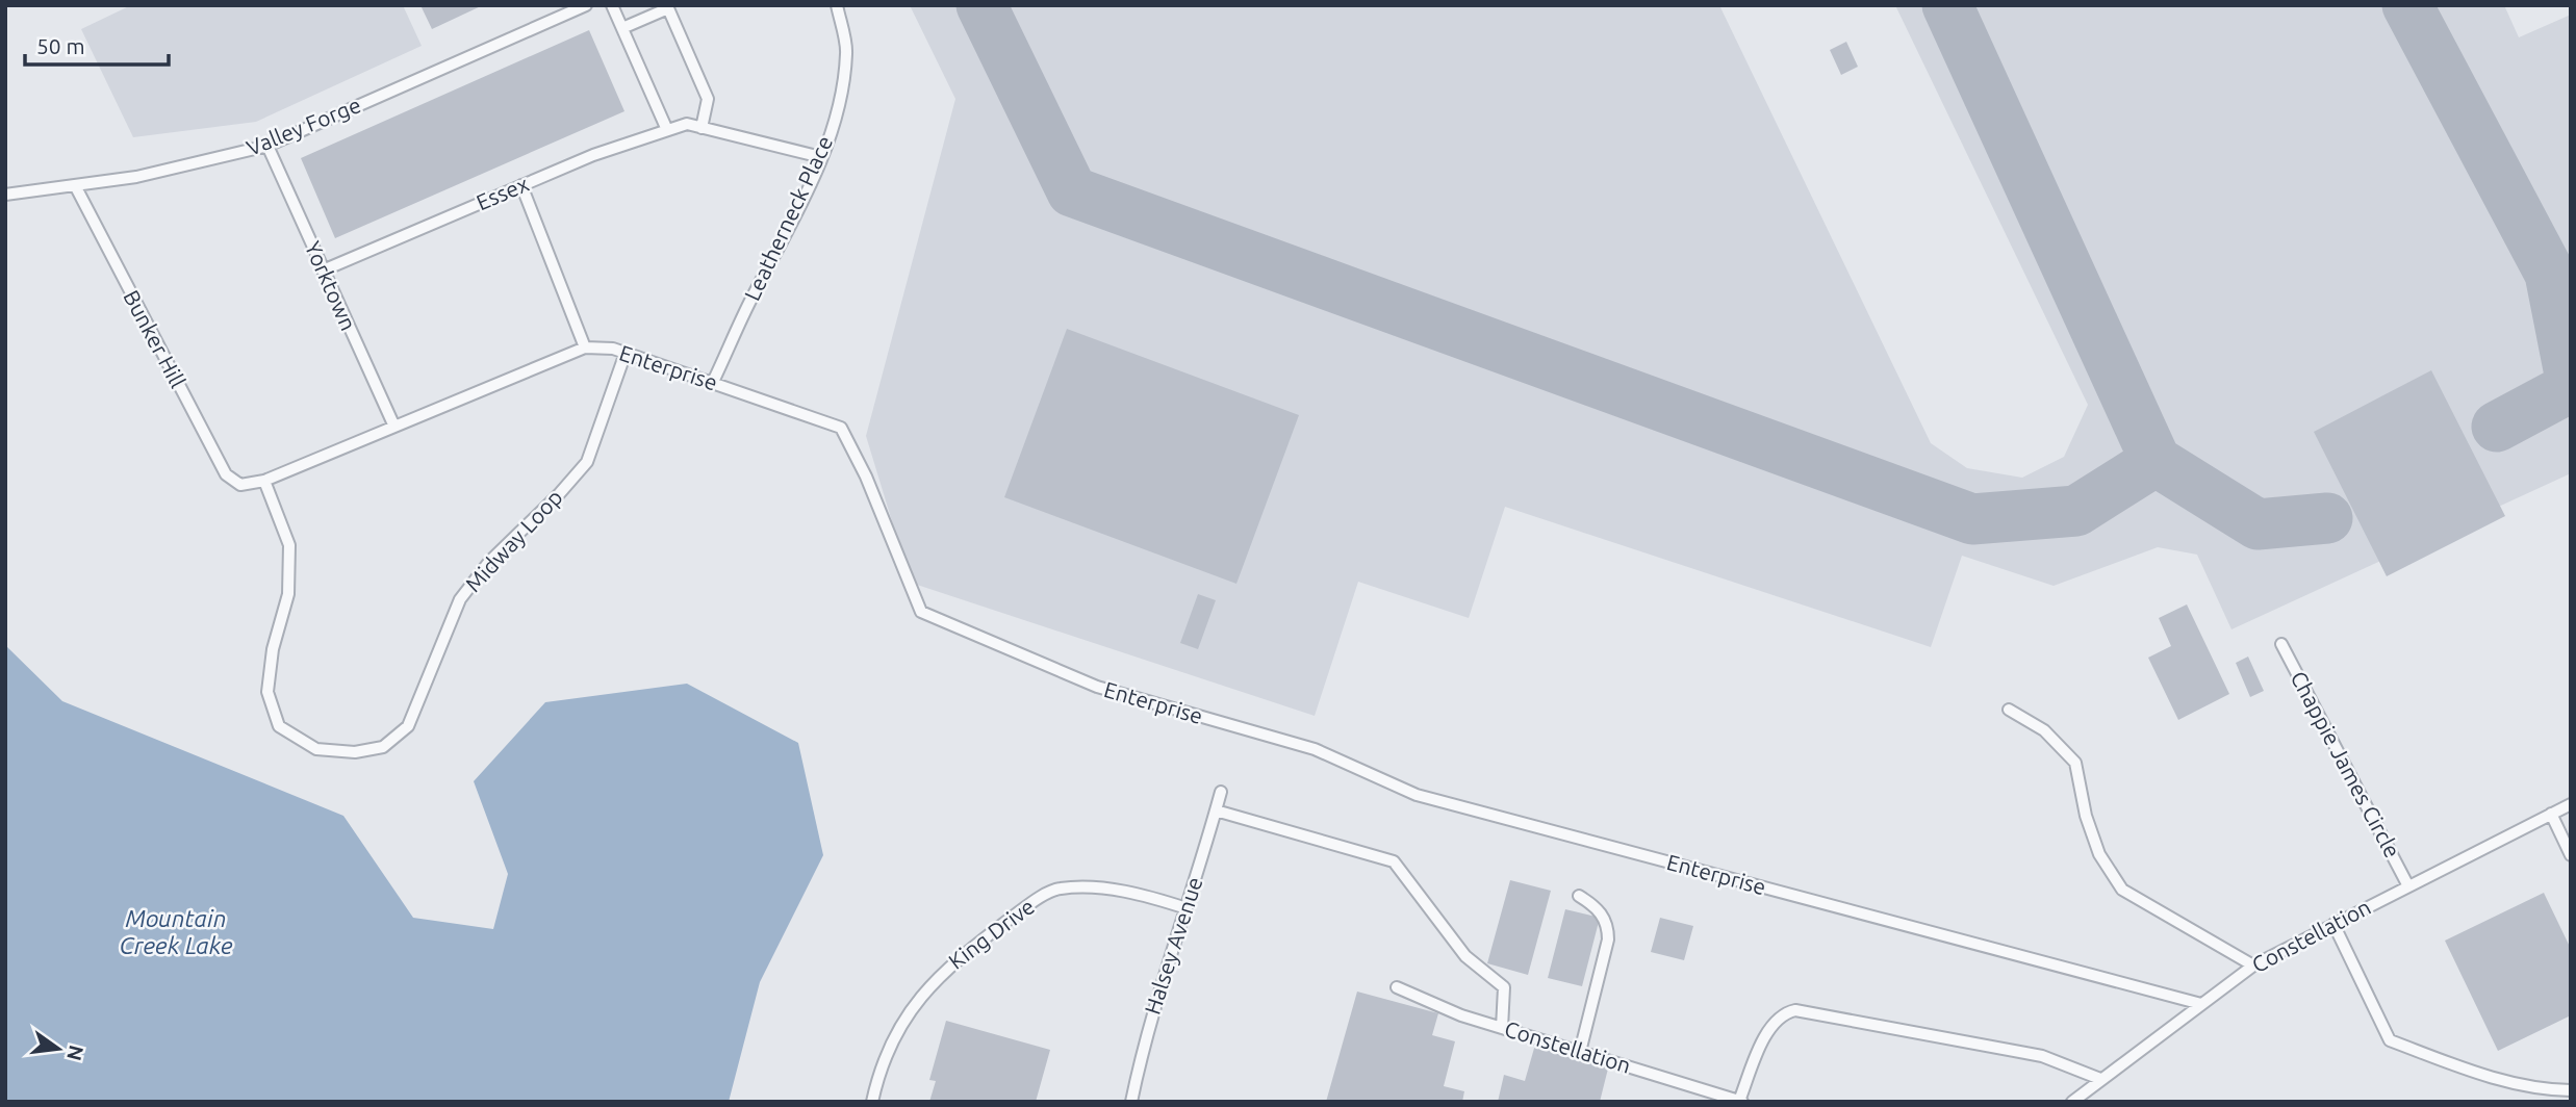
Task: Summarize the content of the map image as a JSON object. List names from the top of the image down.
{
  "streets": {
    "lane": [
      "Valley Forge",
      "Essex",
      "Leatherneck Place",
      "Yorktown",
      "Bunker Hill",
      "Enterprise",
      "Midway Loop",
      "Chappie James Circle",
      "King Drive",
      "Constellation",
      "Halsey Avenue"
    ]
  },
  "crossings": [
    ["Valley Forge", "Yorktown"],
    ["Valley Forge", "Bunker Hill"],
    ["Essex", "Yorktown"],
    ["Leatherneck Place", "Enterprise"],
    ["Yorktown", "Enterprise"],
    ["Bunker Hill", "Enterprise"],
    ["Enterprise", "Midway Loop"],
    ["Enterprise", "Constellation"],
    ["Chappie James Circle", "Constellation"],
    ["King Drive", "Halsey Avenue"]
  ],
  "water": ["Mountain Creek Lake"],
  "scale_bar": "50 m",
  "north": "right"
}
